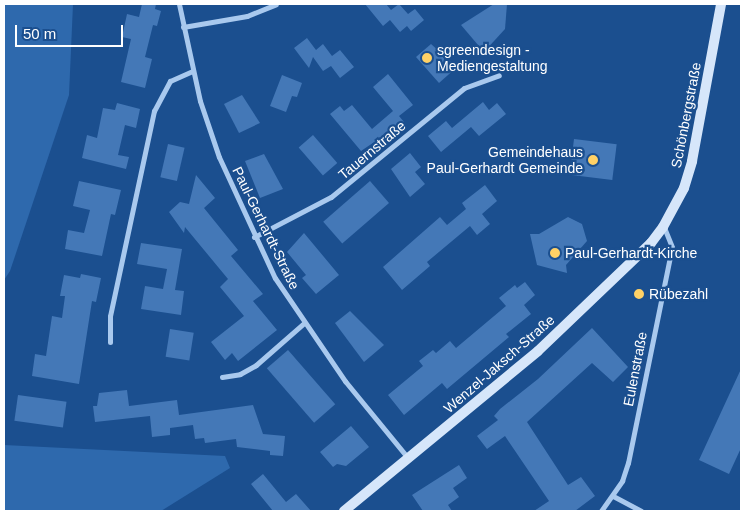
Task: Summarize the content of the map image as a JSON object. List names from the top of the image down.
{
  "streets": {
    "street": [
      "Schönbergstraße",
      "Tauernstraße",
      "Paul-Gerhardt-Straße",
      "Wenzel-Jaksch-Straße",
      "Eulenstraße"
    ]
  },
  "crossings": [
    ["Schönbergstraße", "Wenzel-Jaksch-Straße"],
    ["Schönbergstraße", "Eulenstraße"],
    ["Tauernstraße", "Paul-Gerhardt-Straße"],
    ["Paul-Gerhardt-Straße", "Wenzel-Jaksch-Straße"],
    ["Wenzel-Jaksch-Straße", "Eulenstraße"]
  ],
  "places": [
    "sgreendesign - Mediengestaltung",
    "Gemeindehaus Paul-Gerhardt Gemeinde",
    "Paul-Gerhardt-Kirche",
    "Rübezahl"
  ],
  "scale_bar": "50 m"
}
